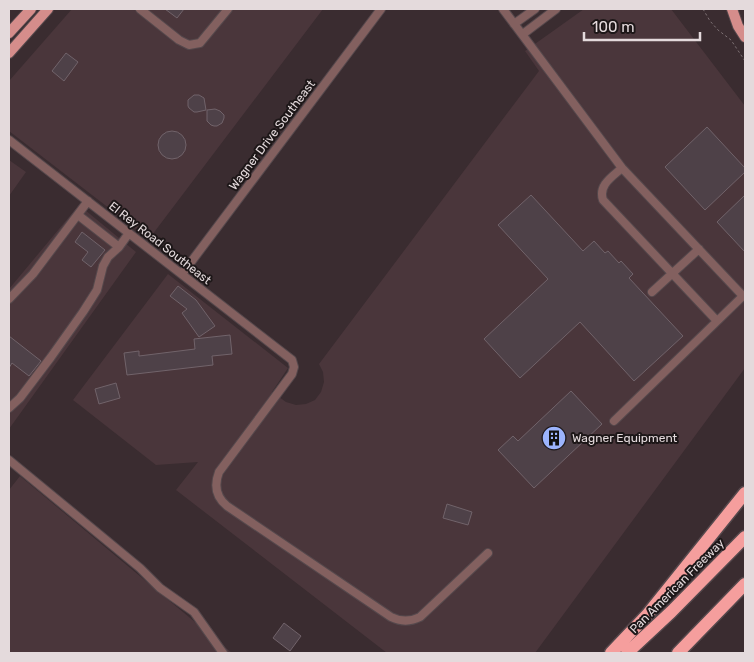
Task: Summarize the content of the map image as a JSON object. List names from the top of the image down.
{
  "streets": {
    "highway": ["Pan American Freeway"],
    "street": ["Wagner Drive Southeast", "El Rey Road Southeast"]
  },
  "crossings": [
    ["Wagner Drive Southeast", "El Rey Road Southeast"]
  ],
  "places": {
    "building": ["Wagner Equipment"]
  },
  "scale_bar": "100 m"
}
